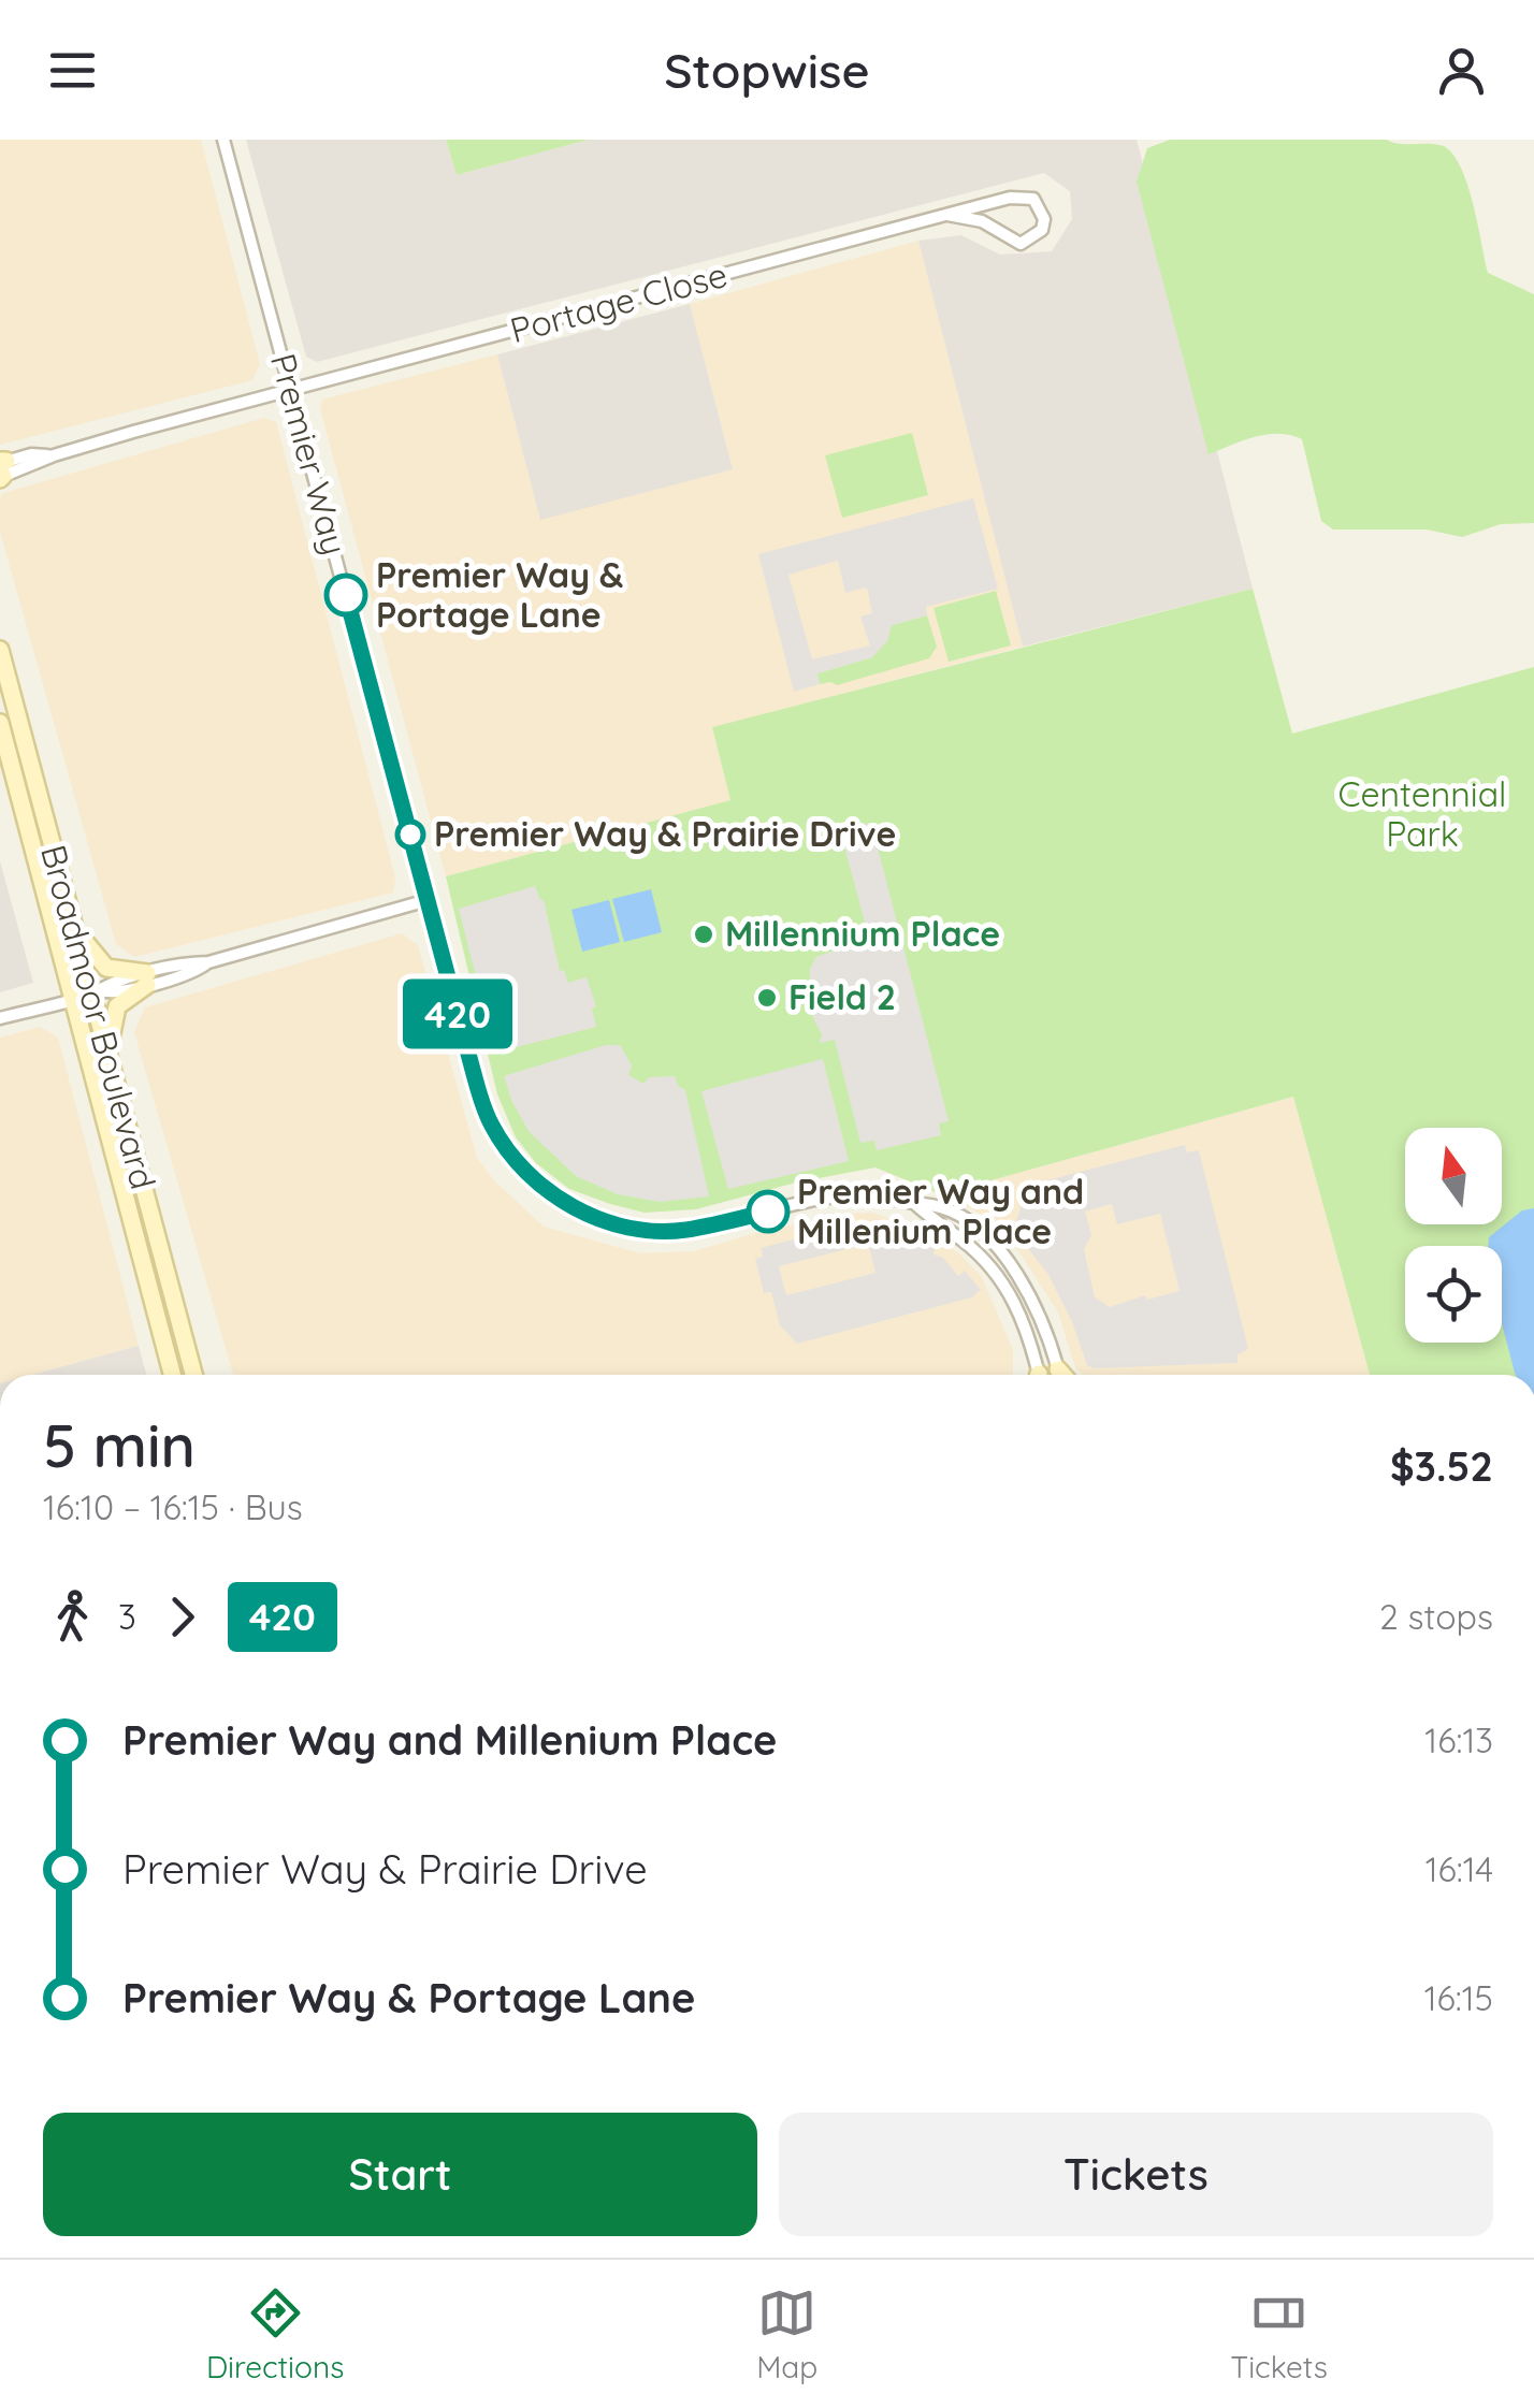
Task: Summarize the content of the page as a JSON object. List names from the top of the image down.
{
  "streets": {
    "main road": ["Broadmoor Boulevard"],
    "street": ["Portage Close", "Premier Way"]
  },
  "crossings": [
    ["Portage Close", "Premier Way"]
  ],
  "parks": ["Centennial Park"],
  "places": [
    "Premier Way & Portage Lane",
    "Premier Way & Prairie Drive",
    "Millennium Place",
    "Field 2",
    "Premier Way and Millenium Place"
  ],
  "lines": ["bus line 420"],
  "north": "top",
  "page": {
    "header": "Stopwise",
    "on_map": "420",
    "heading": ["5 min", "16:10 – 16:15 · Bus", "$3.52"],
    "legs": ["3", "420", "2 stops"],
    "list": [
      {
        "name": "Premier Way and Millenium Place",
        "value": "16:13"
      },
      {
        "name": "Premier Way & Prairie Drive",
        "value": "16:14"
      },
      {
        "name": "Premier Way & Portage Lane",
        "value": "16:15"
      }
    ],
    "buttons": ["Start", "Tickets"],
    "tabs": ["Directions", "Map", "Tickets"]
  }
}
